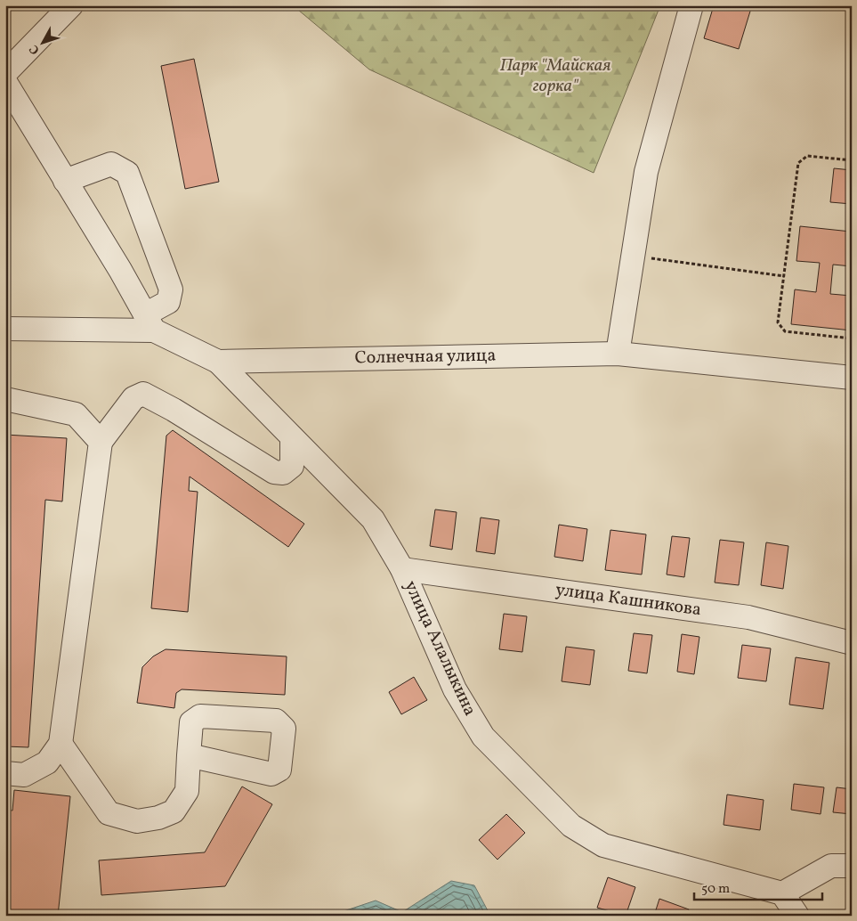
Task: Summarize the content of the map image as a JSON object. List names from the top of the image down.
{
  "streets": {
    "street": ["Солнечная улица", "улица Кашникова", "улица Алалыкина"]
  },
  "crossings": [
    ["Солнечная улица", "улица Алалыкина"],
    ["улица Кашникова", "улица Алалыкина"]
  ],
  "parks": ["Парк \"Майская горка\""],
  "scale_bar": "50 m",
  "north": "bottom left"
}
